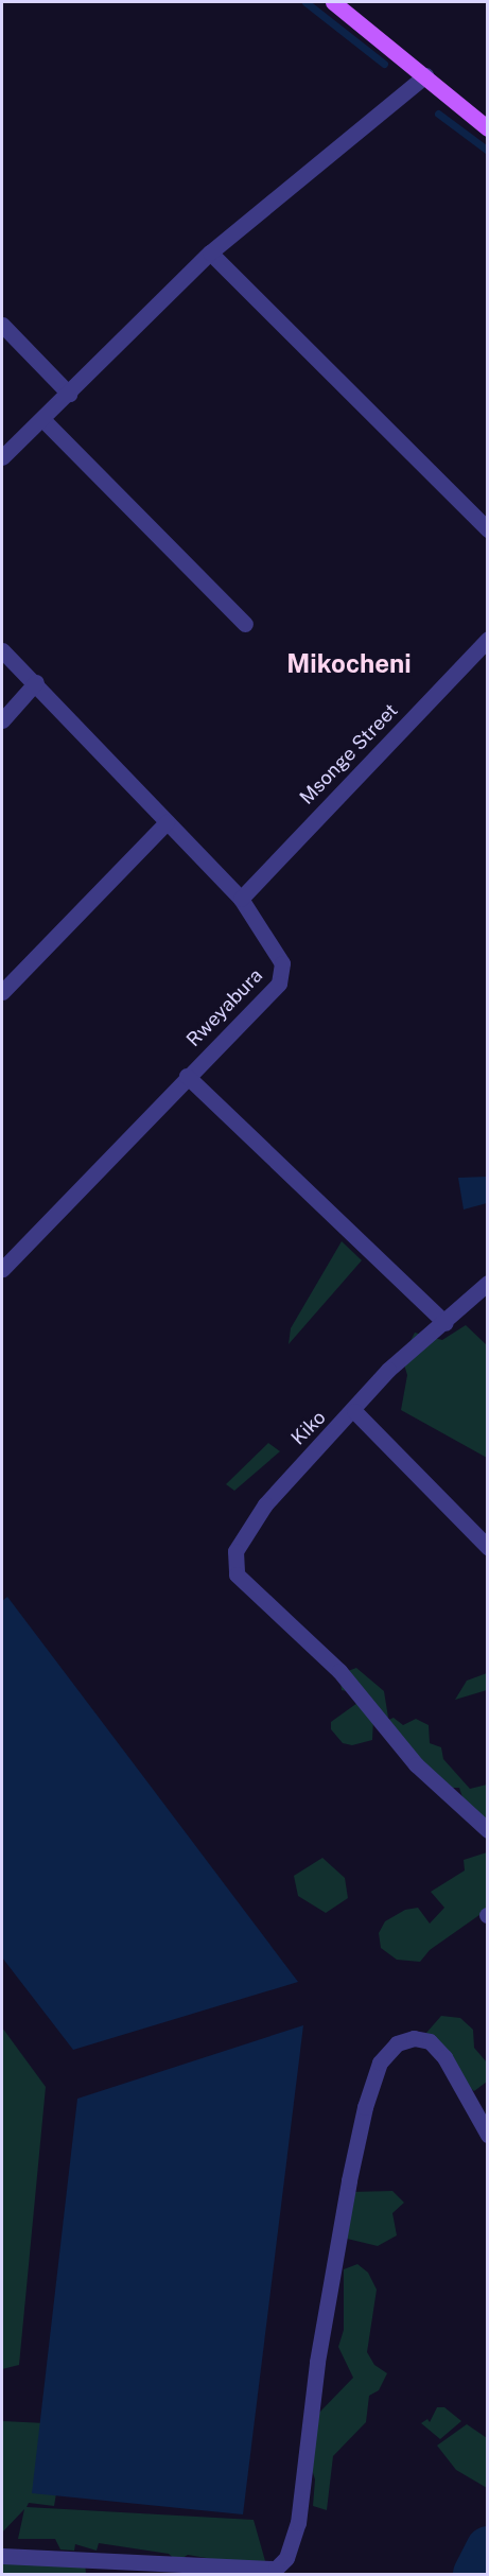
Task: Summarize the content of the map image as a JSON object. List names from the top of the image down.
{
  "streets": {
    "street": ["Msonge Street", "Rweyabura", "Kiko"]
  },
  "crossings": [
    ["Msonge Street", "Rweyabura"]
  ],
  "districts": ["Mikocheni"]
}
